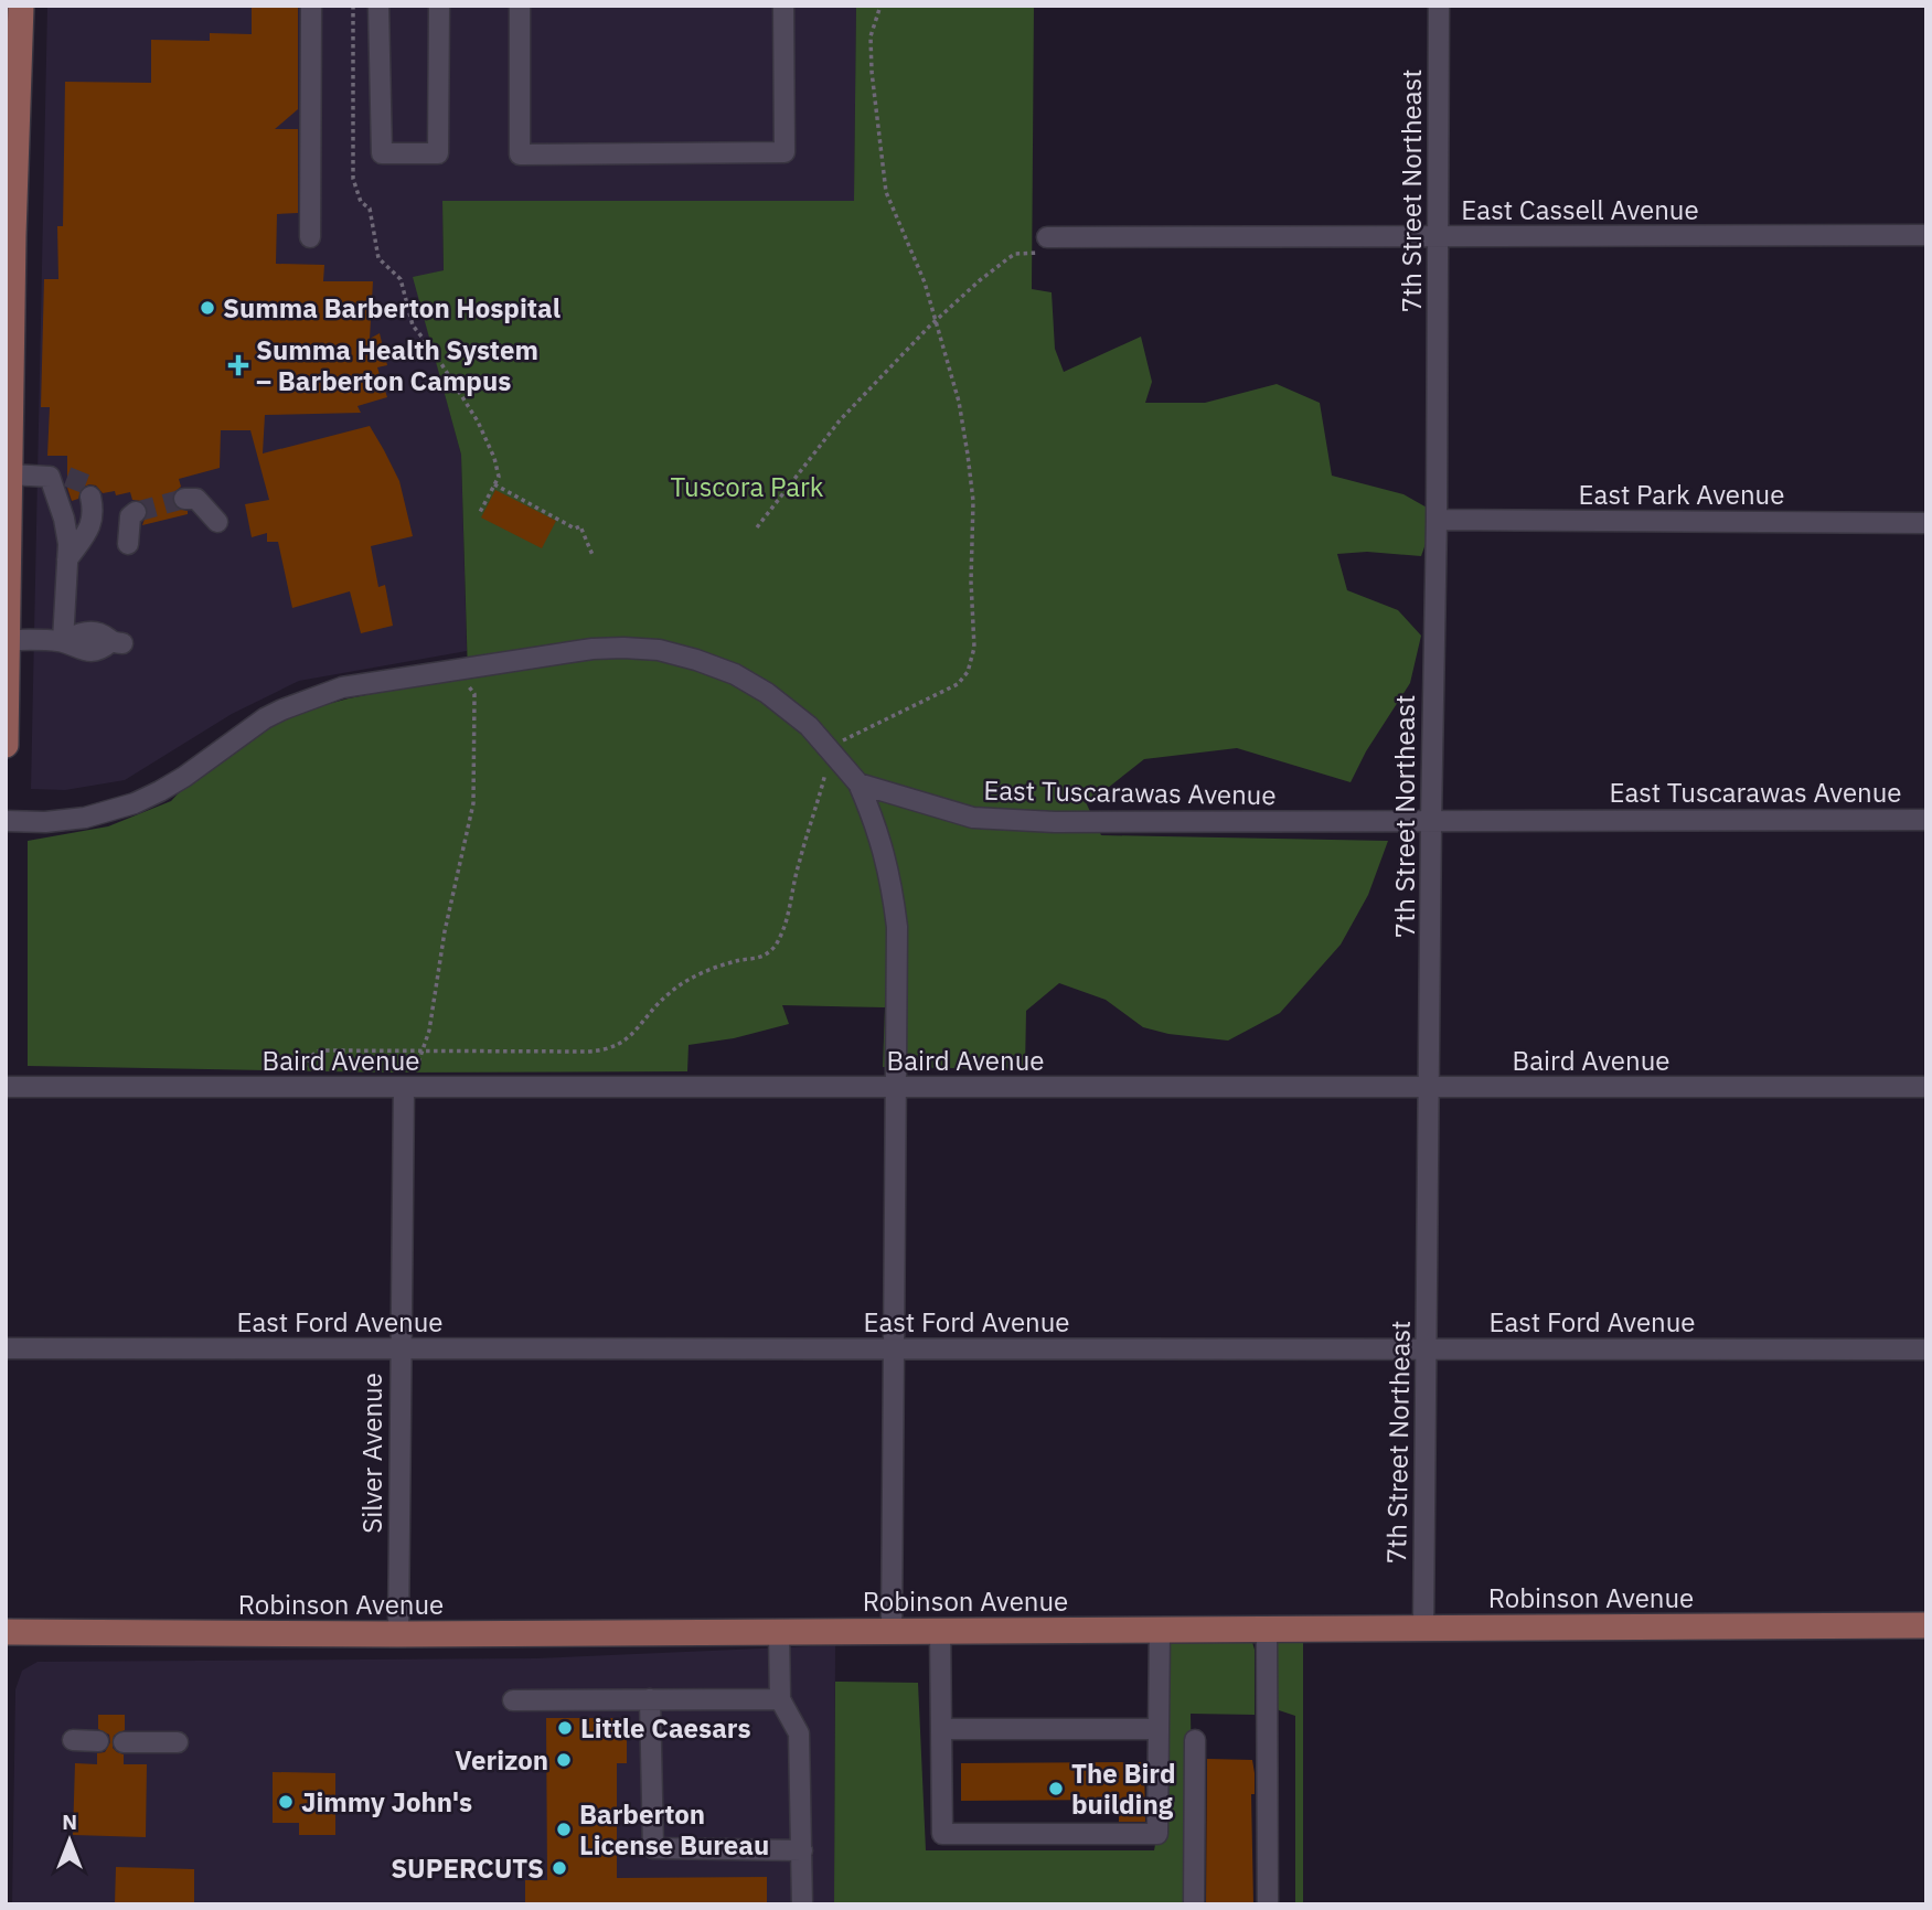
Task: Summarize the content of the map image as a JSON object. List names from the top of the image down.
{
  "streets": {
    "main road": ["Robinson Avenue"],
    "street": [
      "7th Street Northeast",
      "East Cassell Avenue",
      "East Park Avenue",
      "East Tuscarawas Avenue",
      "Baird Avenue",
      "East Ford Avenue",
      "Silver Avenue"
    ]
  },
  "crossings": [
    ["7th Street Northeast", "East Cassell Avenue"],
    ["7th Street Northeast", "East Park Avenue"],
    ["7th Street Northeast", "East Tuscarawas Avenue"],
    ["7th Street Northeast", "Baird Avenue"],
    ["7th Street Northeast", "East Ford Avenue"],
    ["7th Street Northeast", "Robinson Avenue"],
    ["Baird Avenue", "Silver Avenue"],
    ["East Ford Avenue", "Silver Avenue"],
    ["Silver Avenue", "Robinson Avenue"]
  ],
  "parks": ["Tuscora Park"],
  "places": {
    "other": [
      "Summa Barberton Hospital",
      "Little Caesars",
      "Verizon",
      "The Bird building",
      "Jimmy John's",
      "Barberton License Bureau",
      "SUPERCUTS"
    ],
    "health": ["Summa Health System – Barberton Campus"]
  },
  "north": "top"
}
